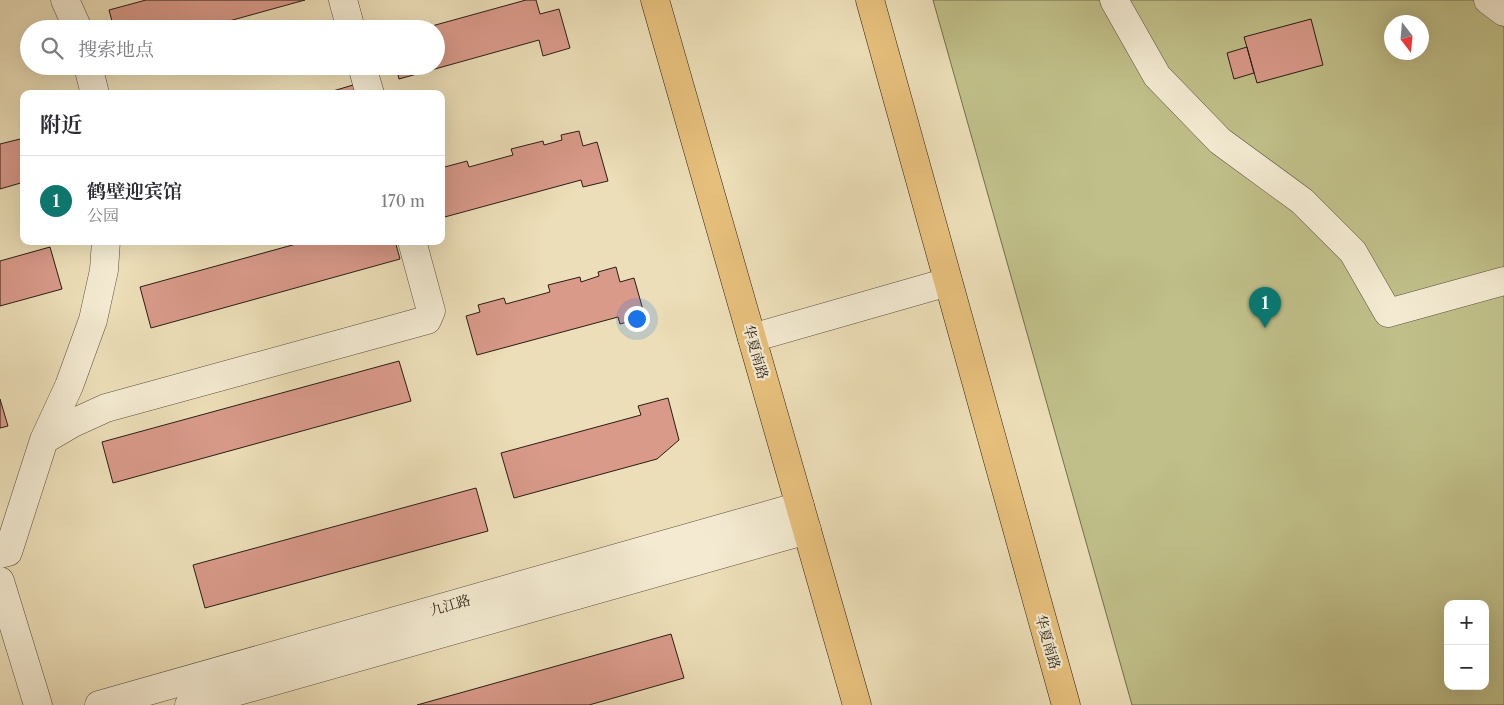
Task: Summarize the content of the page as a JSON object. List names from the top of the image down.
{
  "streets": {
    "main road": ["华夏南路"],
    "street": ["九江路"]
  },
  "crossings": [
    ["华夏南路", "九江路"]
  ],
  "north": "bottom",
  "page": {
    "search": "搜索地点",
    "heading": "附近",
    "list": [
      {
        "mark": "1",
        "name": "鹤壁迎宾馆",
        "note": "公园",
        "value": "170 m"
      }
    ],
    "pins": "1",
    "map_buttons": ["+", "−"]
  }
}
